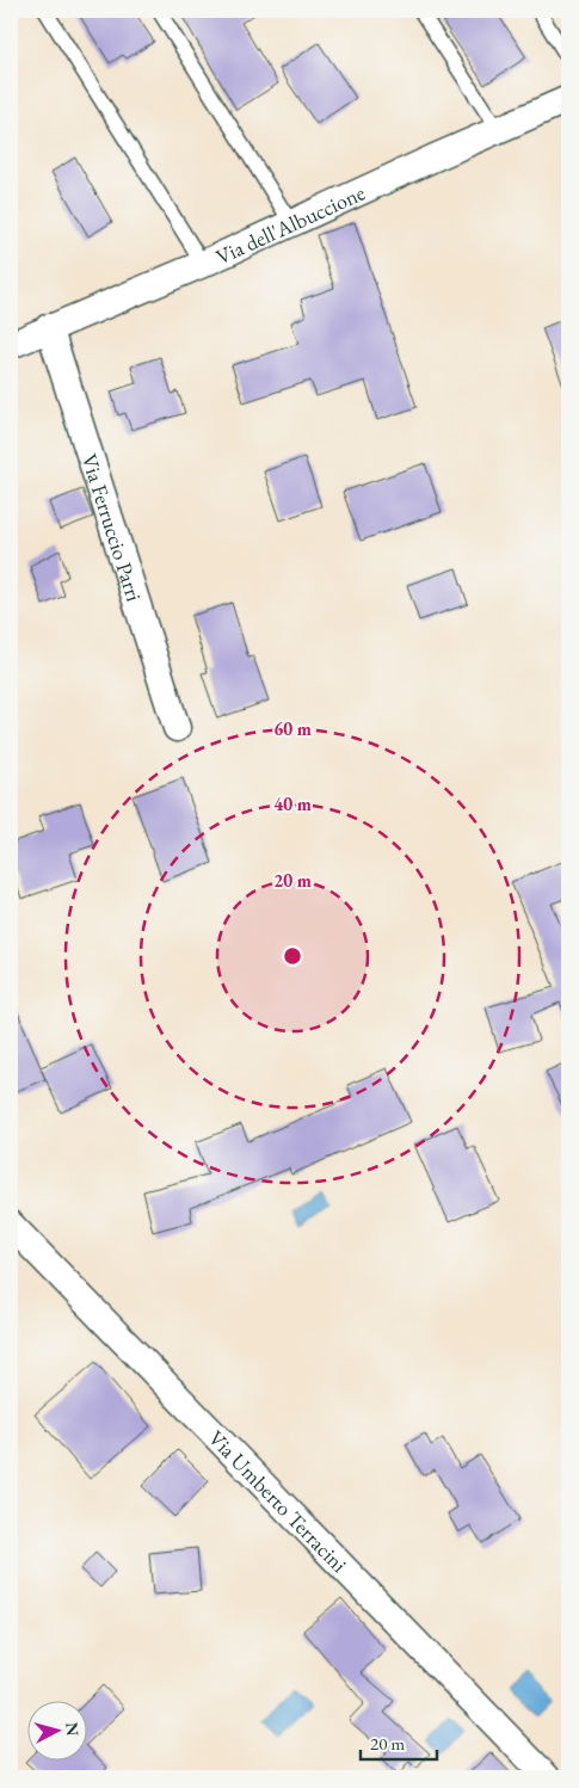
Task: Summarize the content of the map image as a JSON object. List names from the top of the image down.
{
  "streets": {
    "street": ["Via dell'Albuccione", "Via Ferruccio Parri", "Via Umberto Terracini"]
  },
  "crossings": [
    ["Via dell'Albuccione", "Via Ferruccio Parri"]
  ],
  "scale_bar": "20 m",
  "north": "right",
  "rings": ["60 m", "40 m", "20 m"]
}
